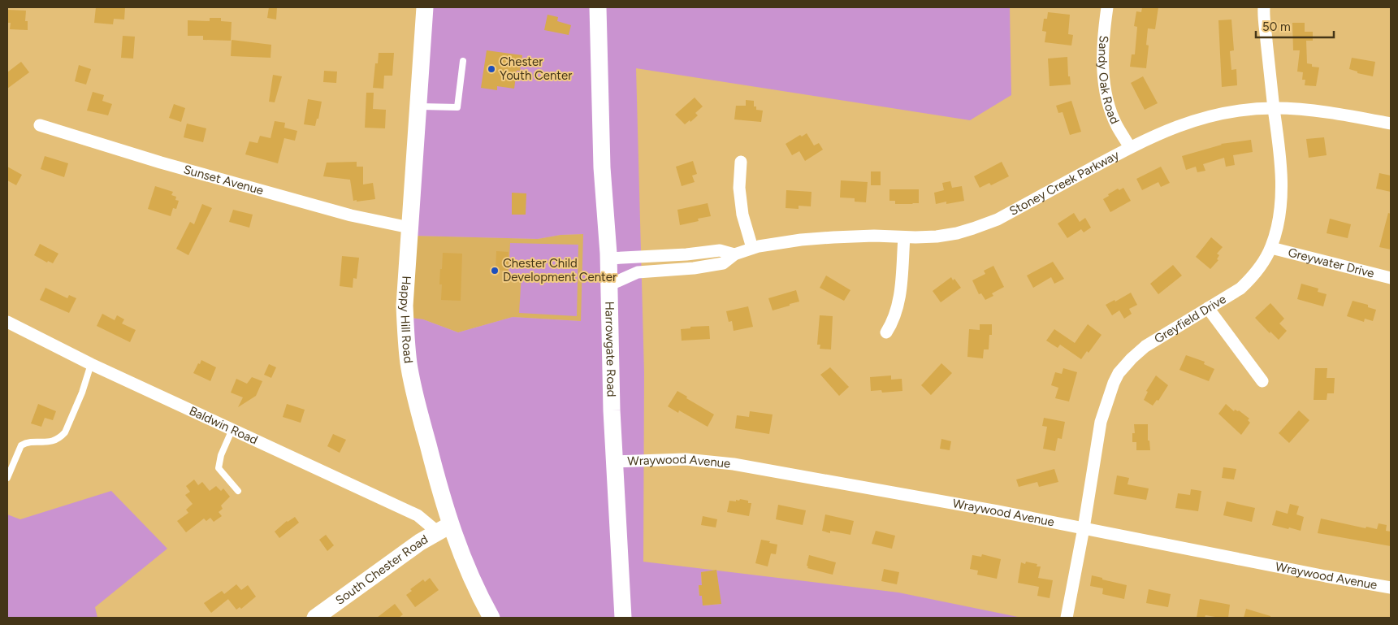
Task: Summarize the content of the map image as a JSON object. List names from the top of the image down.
{
  "streets": {
    "street": [
      "Sandy Oak Road",
      "Sunset Avenue",
      "Stoney Creek Parkway",
      "Greywater Drive",
      "Greyfield Drive",
      "Happy Hill Road",
      "Harrowgate Road",
      "Baldwin Road",
      "Wraywood Avenue",
      "South Chester Road"
    ]
  },
  "crossings": [
    ["Sandy Oak Road", "Stoney Creek Parkway"],
    ["Sunset Avenue", "Happy Hill Road"],
    ["Stoney Creek Parkway", "Greyfield Drive"],
    ["Stoney Creek Parkway", "Harrowgate Road"],
    ["Greywater Drive", "Greyfield Drive"],
    ["Greyfield Drive", "Wraywood Avenue"],
    ["Happy Hill Road", "Baldwin Road"],
    ["Happy Hill Road", "South Chester Road"],
    ["Harrowgate Road", "Wraywood Avenue"],
    ["Baldwin Road", "South Chester Road"]
  ],
  "places": ["Chester Youth Center", "Chester Child Development Center"],
  "scale_bar": "50 m"
}
